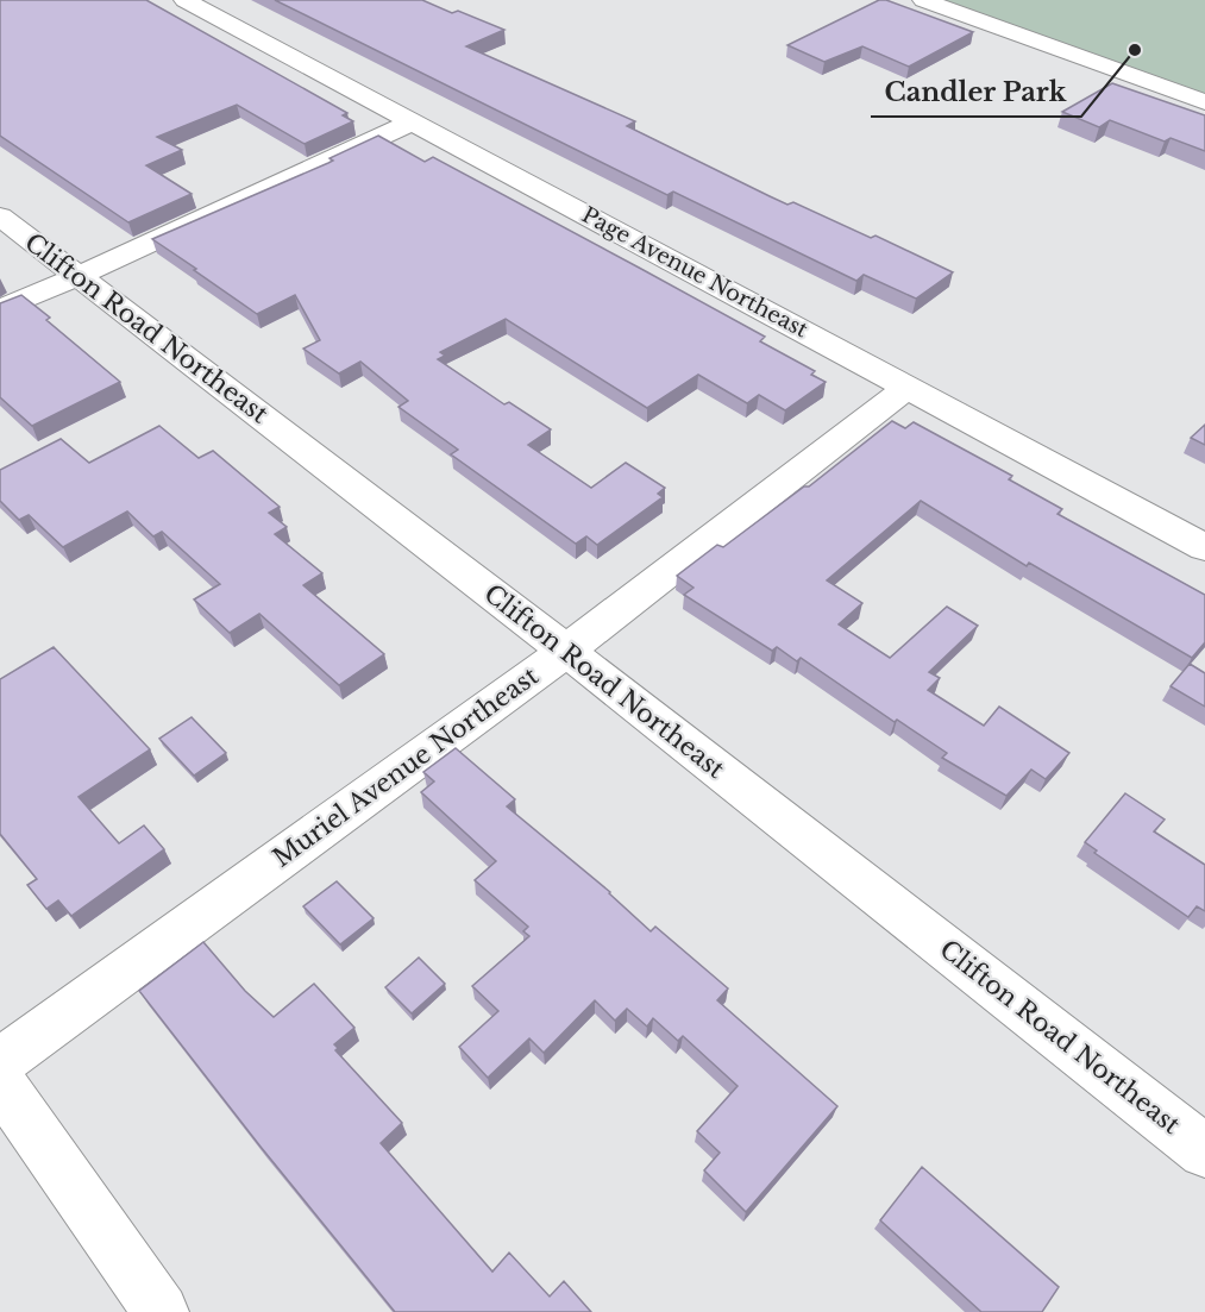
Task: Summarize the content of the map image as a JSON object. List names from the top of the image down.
{
  "streets": {
    "street": ["Page Avenue Northeast", "Clifton Road Northeast", "Muriel Avenue Northeast"]
  },
  "crossings": [
    ["Page Avenue Northeast", "Muriel Avenue Northeast"],
    ["Clifton Road Northeast", "Muriel Avenue Northeast"]
  ],
  "places": ["Candler Park"]
}
